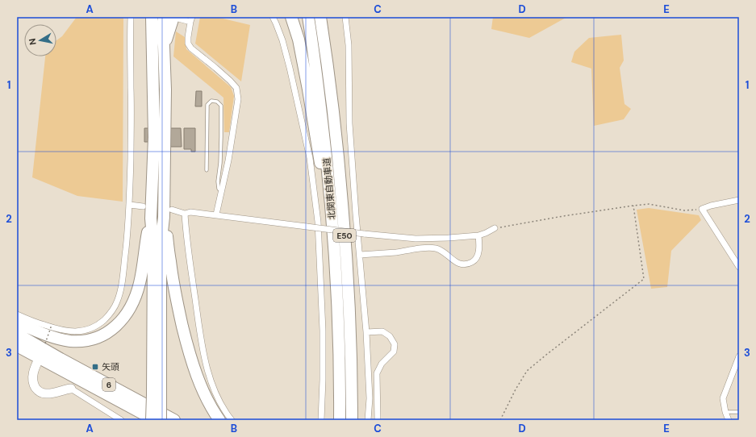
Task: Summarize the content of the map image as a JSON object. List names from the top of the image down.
{
  "streets": {
    "highway": ["北関東自動車道", "E50", "6"]
  },
  "places": {
    "transit": ["矢頭"]
  },
  "north": "left",
  "grid": {
    "columns": [
      "A",
      "B",
      "C",
      "D",
      "E"
    ],
    "rows": ["1", "2", "3"]
  }
}
